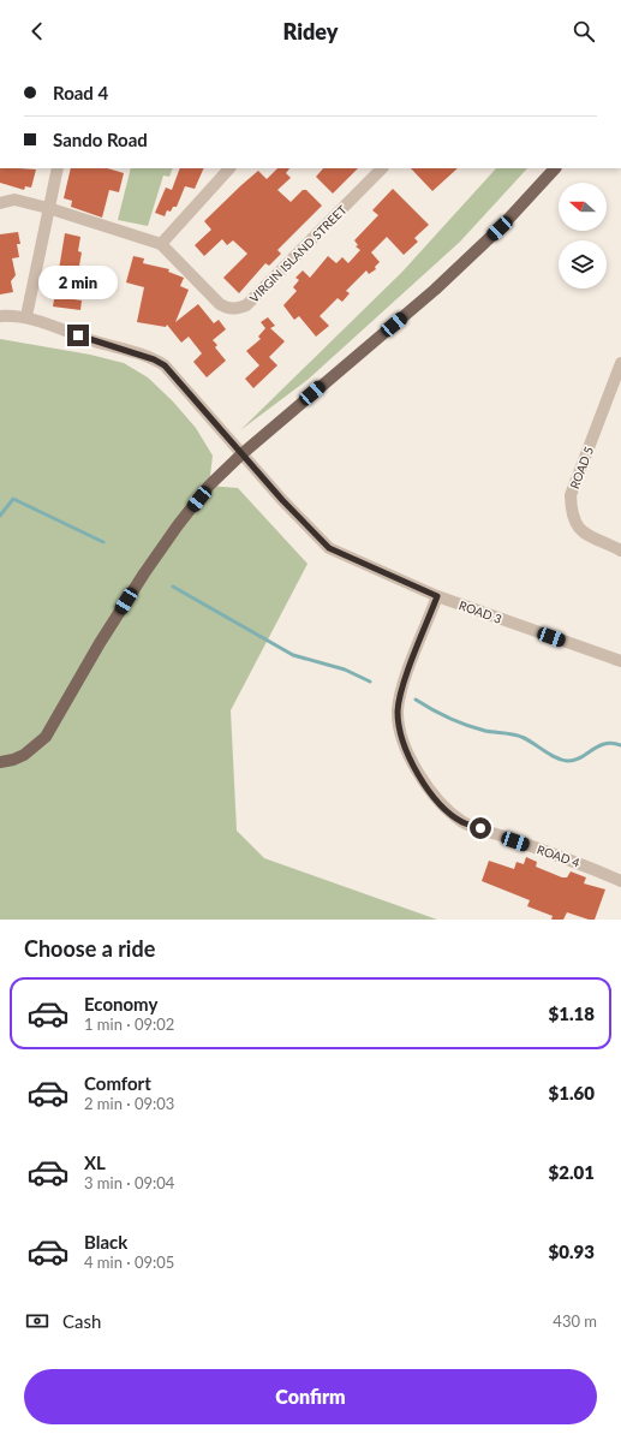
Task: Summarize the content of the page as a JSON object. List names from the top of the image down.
{
  "streets": {
    "street": [
      "VIRGIN ISLAND STREET",
      "ROAD 5",
      "ROAD 3",
      "ROAD 4"
    ]
  },
  "crossings": [
    ["ROAD 3", "ROAD 4"]
  ],
  "north": "left",
  "page": {
    "header": "Ridey",
    "banner": ["Road 4", "Sando Road"],
    "bubble": "2 min",
    "heading": "Choose a ride",
    "list": [
      {
        "name": "Economy",
        "note": "1 min · 09:02",
        "value": "$1.18"
      },
      {
        "name": "Comfort",
        "note": "2 min · 09:03",
        "value": "$1.60"
      },
      {
        "name": "XL",
        "note": "3 min · 09:04",
        "value": "$2.01"
      },
      {
        "name": "Black",
        "note": "4 min · 09:05",
        "value": "$0.93"
      }
    ],
    "pay": ["Cash", "430 m"],
    "buttons": "Confirm"
  }
}
